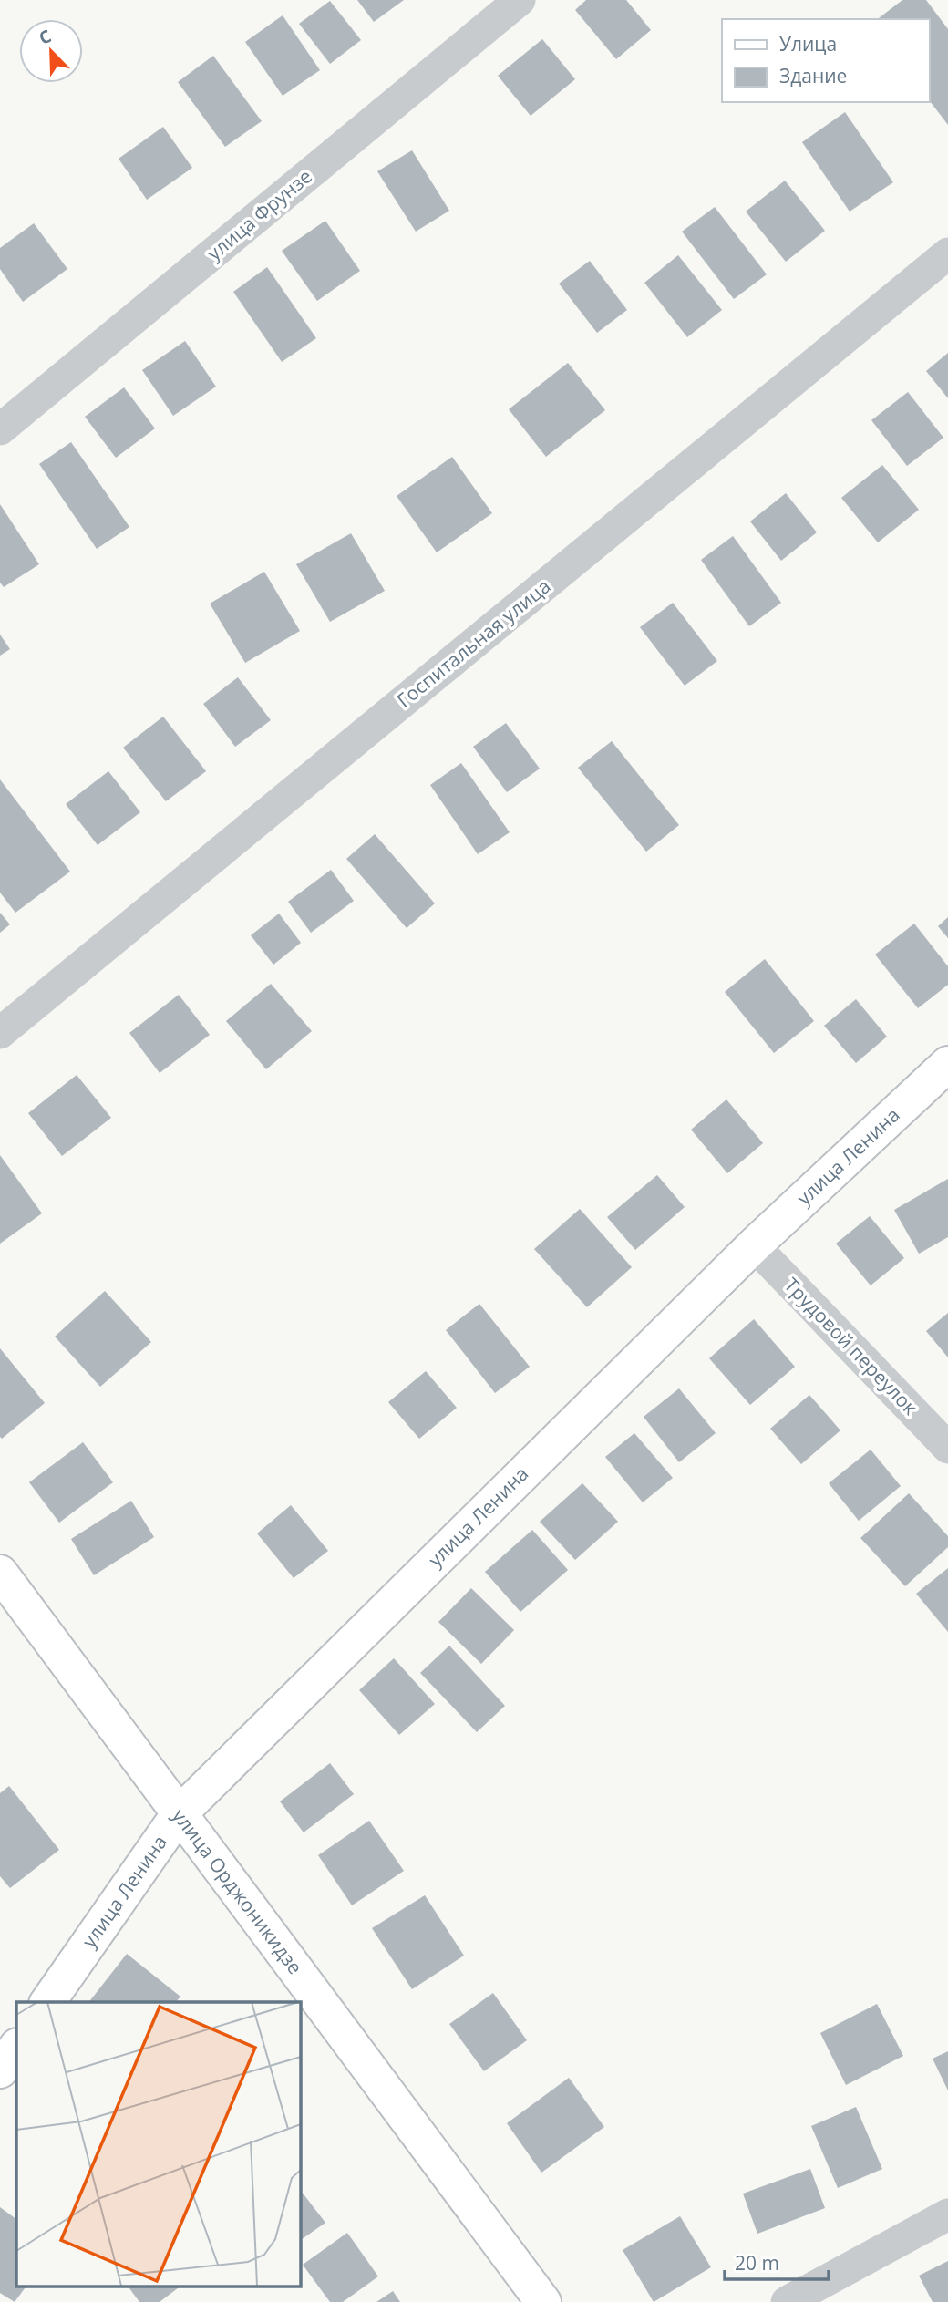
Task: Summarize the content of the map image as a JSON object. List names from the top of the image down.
{
  "streets": {
    "street": [
      "улица Фрунзе",
      "Госпитальная улица",
      "улица Ленина",
      "Трудовой переулок",
      "улица Орджоникидзе"
    ]
  },
  "crossings": [
    ["улица Ленина", "Трудовой переулок"],
    ["улица Ленина", "улица Орджоникидзе"]
  ],
  "legend": ["Улица", "Здание"],
  "scale_bar": "20 m",
  "north": "top left"
}
